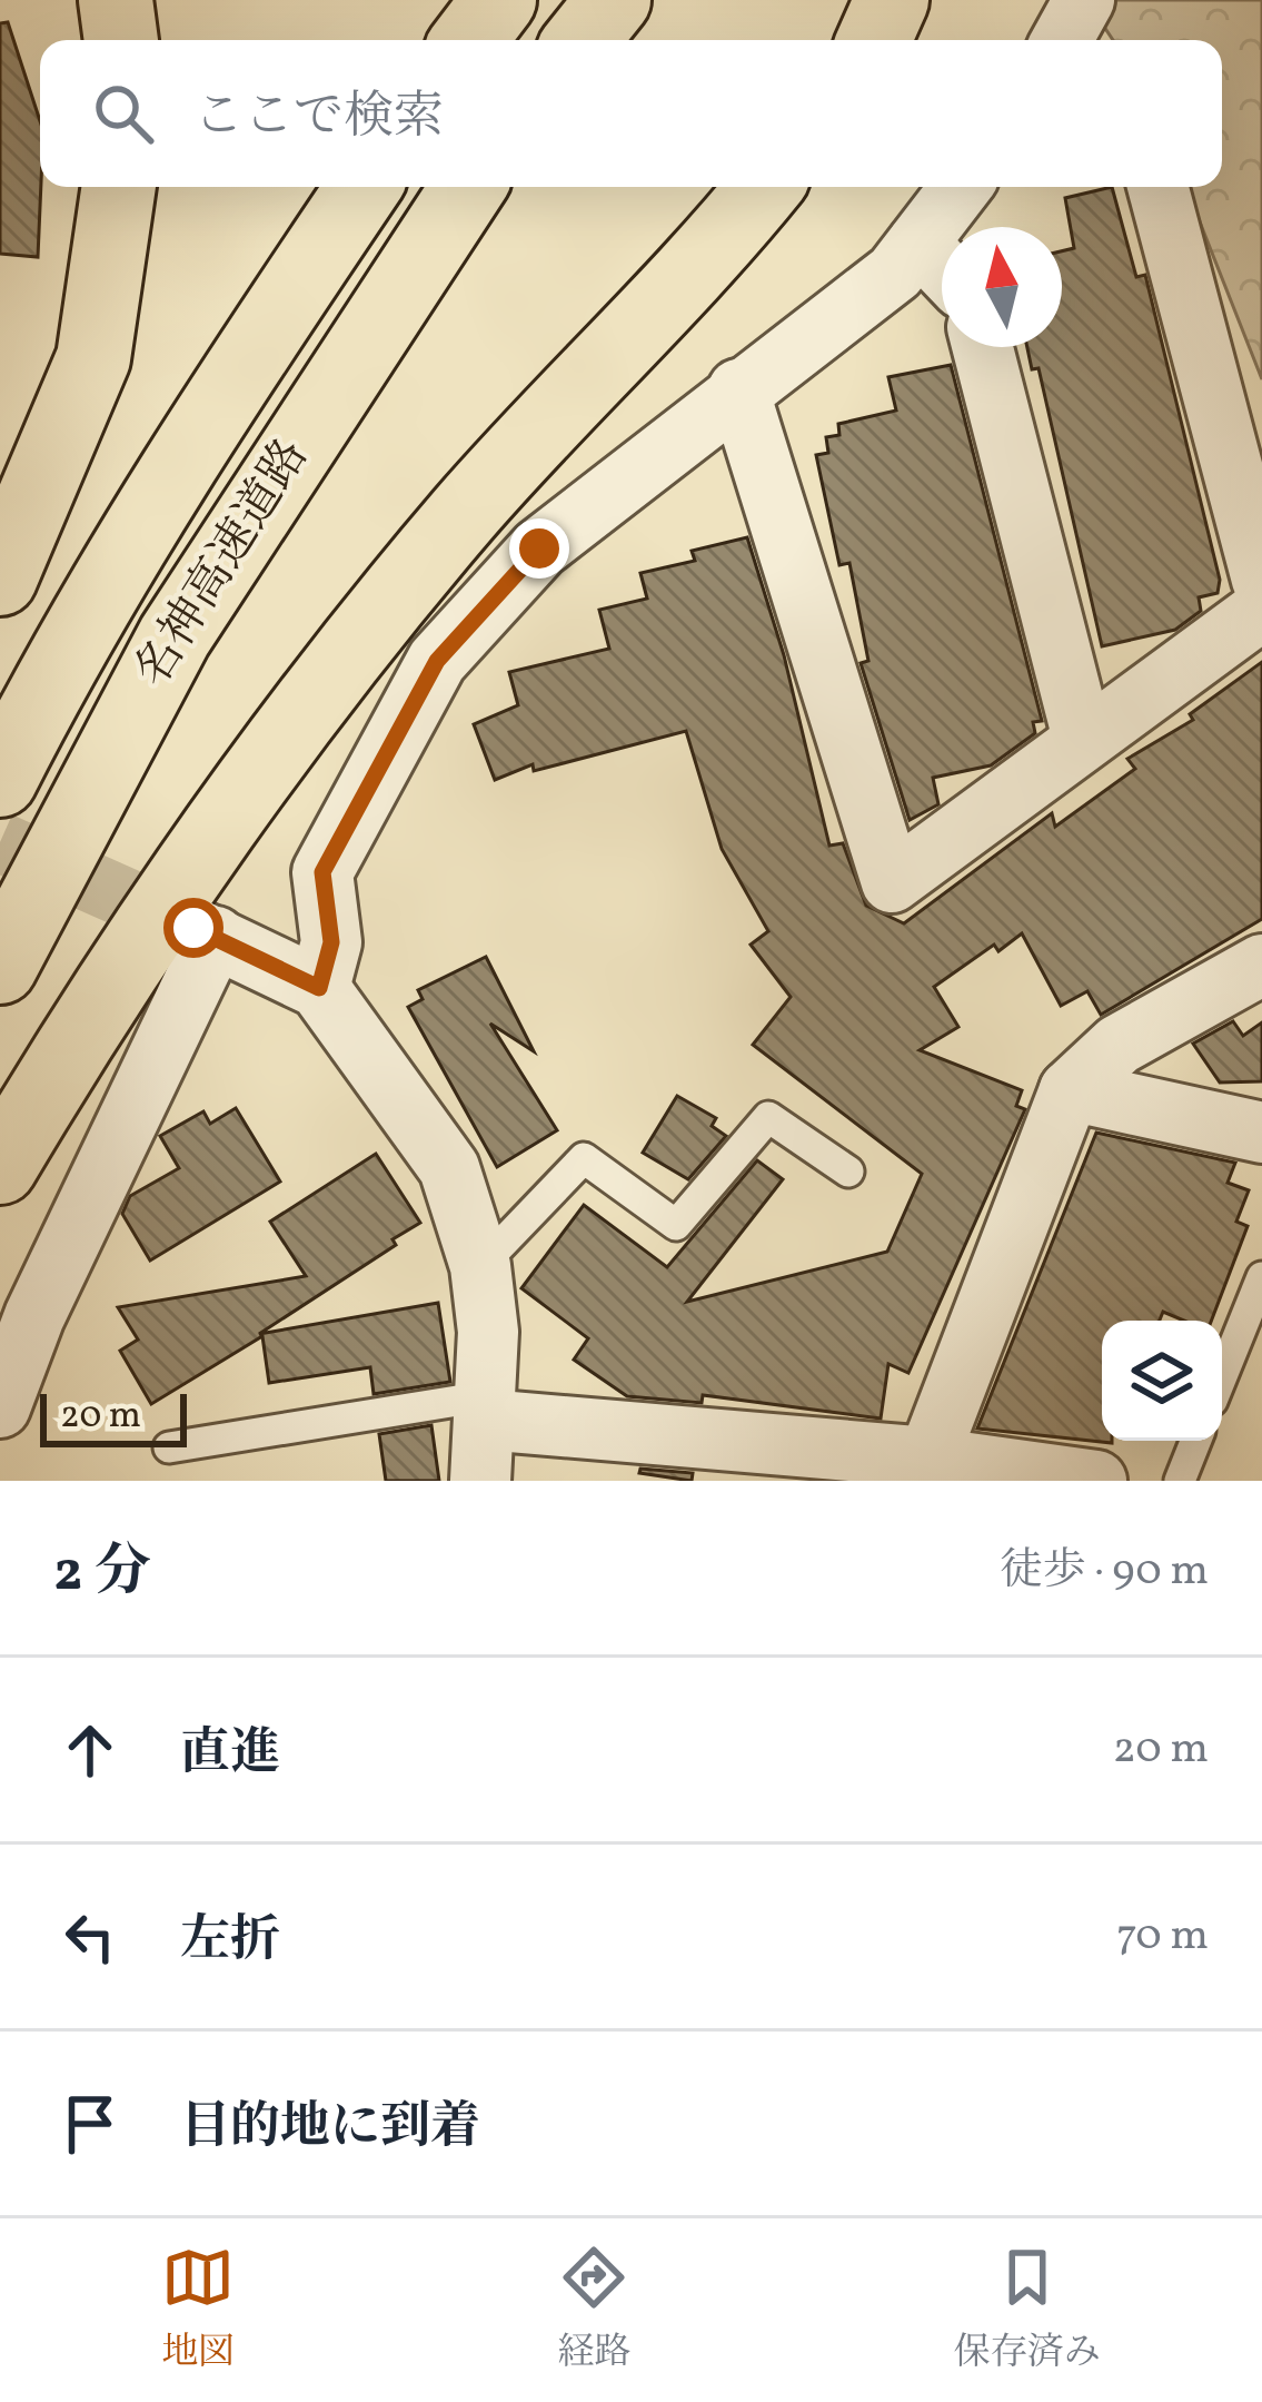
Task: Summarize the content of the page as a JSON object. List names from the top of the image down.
{
  "streets": {
    "highway": ["名神高速道路"]
  },
  "scale_bar": "20 m",
  "north": "top",
  "page": {
    "search": "ここで検索",
    "scale": "20 m",
    "heading": ["2 分", "徒歩 · 90 m"],
    "list": [
      ["直進", "20 m"],
      ["左折", "70 m"],
      "目的地に到着"
    ],
    "nav": ["地図", "経路", "保存済み"]
  }
}
